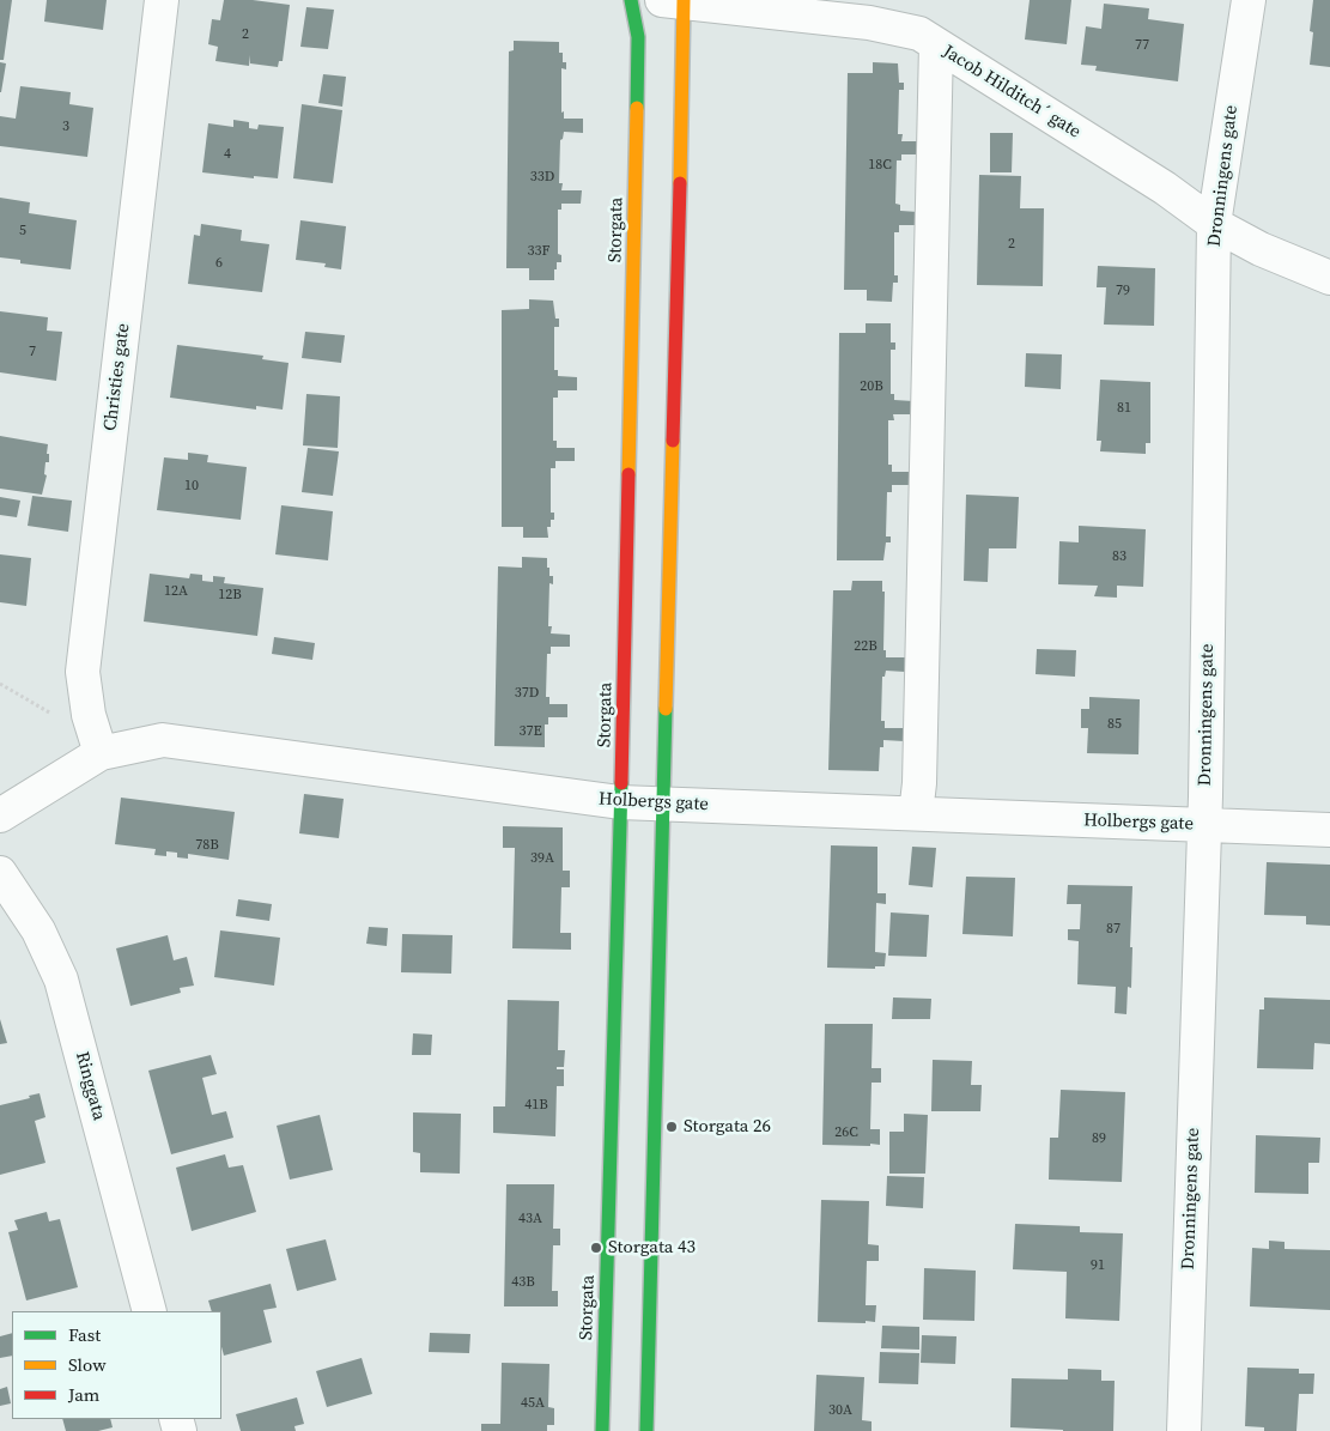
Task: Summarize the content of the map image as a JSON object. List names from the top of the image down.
{
  "streets": {
    "street": [
      "Jacob Hilditch´ gate",
      "Dronningens gate",
      "Storgata",
      "Christies gate",
      "Holbergs gate",
      "Ringgata"
    ]
  },
  "crossings": [
    ["Jacob Hilditch´ gate", "Dronningens gate"],
    ["Dronningens gate", "Holbergs gate"],
    ["Storgata", "Holbergs gate"],
    ["Christies gate", "Holbergs gate"]
  ],
  "places": ["Storgata 26", "Storgata 43"],
  "house_numbers": [
    "2",
    "77",
    "3",
    "4",
    "18C",
    "33D",
    "5",
    "2",
    "33F",
    "6",
    "79",
    "7",
    "20B",
    "81",
    "10",
    "83",
    "12A",
    "12B",
    "22B",
    "37D",
    "85",
    "37E",
    "78B",
    "39A",
    "87",
    "41B",
    "26C",
    "89",
    "43A",
    "91",
    "43B",
    "45A",
    "30A"
  ],
  "legend": ["Fast", "Slow", "Jam"]
}
